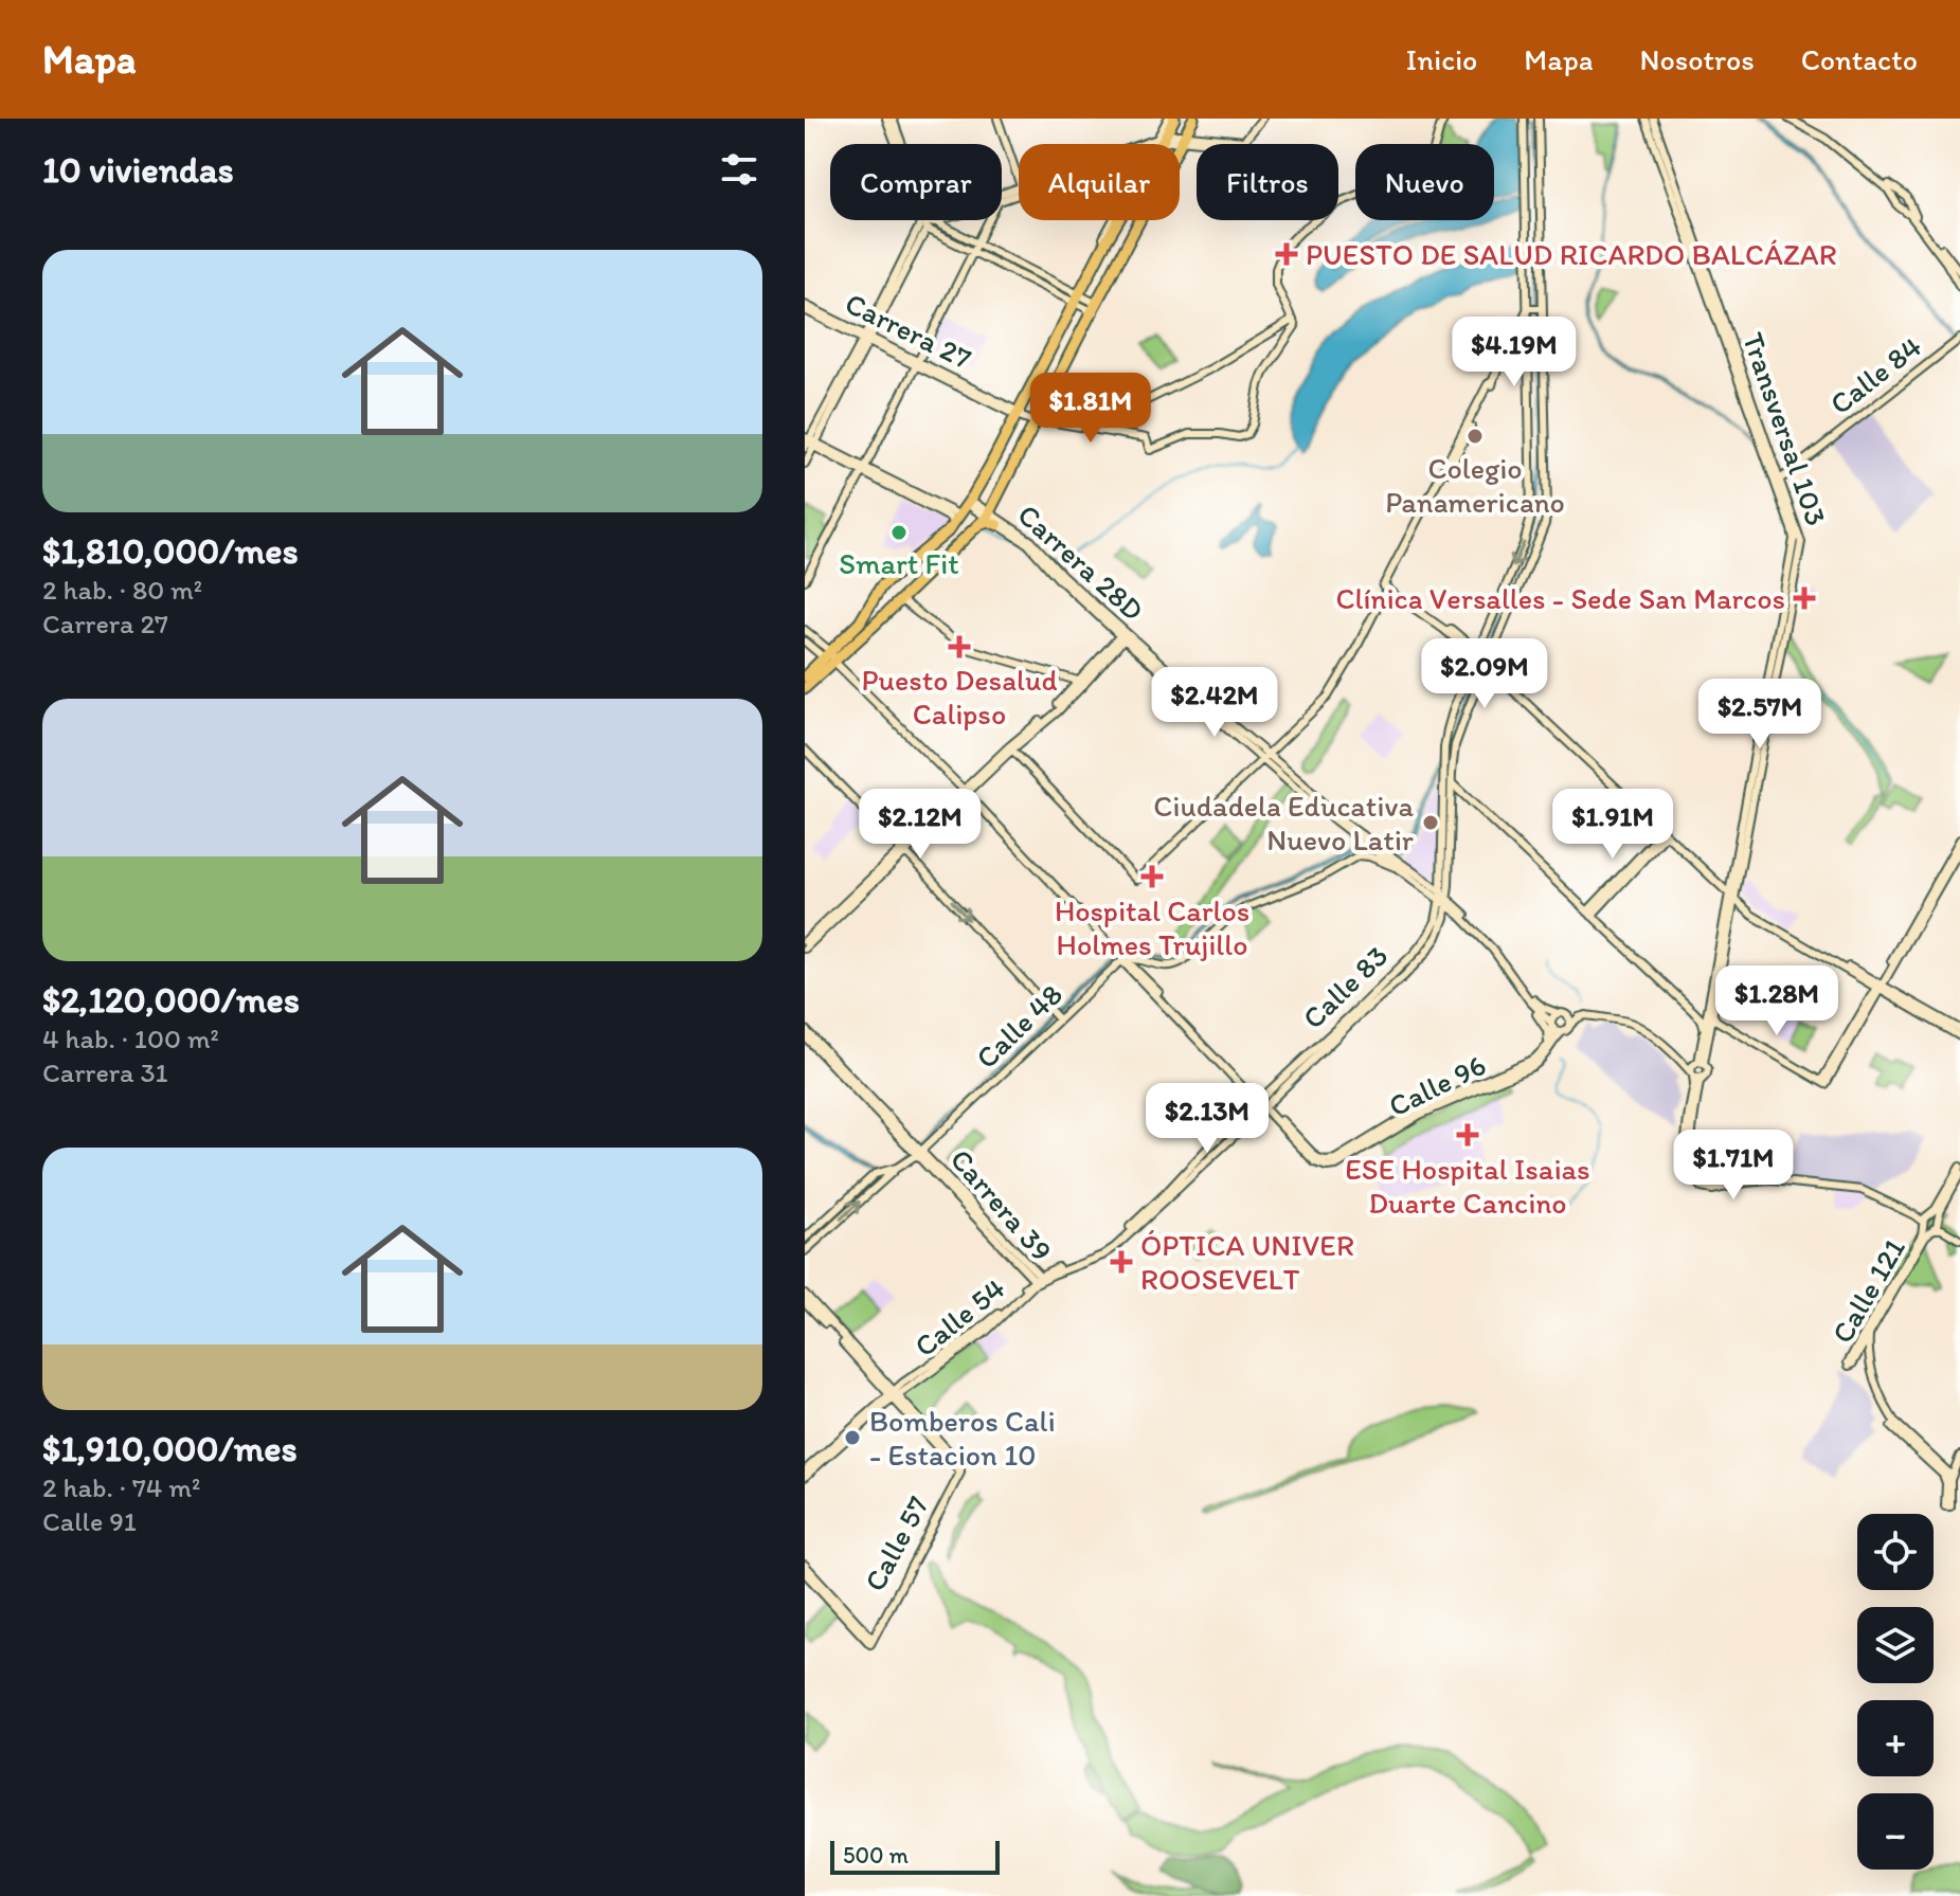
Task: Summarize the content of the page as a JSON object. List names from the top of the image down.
{
  "streets": {
    "street": [
      "Carrera 27",
      "Calle 84",
      "Transversal 103",
      "Carrera 28D",
      "Calle 83",
      "Calle 48",
      "Calle 96",
      "Carrera 39",
      "Calle 121",
      "Calle 54",
      "Calle 57"
    ]
  },
  "crossings": [
    ["Calle 84", "Transversal 103"],
    ["Carrera 28D", "Calle 83"],
    ["Carrera 28D", "Calle 96"],
    ["Calle 83", "Calle 54"],
    ["Calle 48", "Carrera 39"],
    ["Carrera 39", "Calle 54"],
    ["Calle 54", "Calle 57"]
  ],
  "places": {
    "health": [
      "PUESTO DE SALUD RICARDO BALCÁZAR",
      "Clínica Versalles - Sede San Marcos",
      "Puesto Desalud Calipso",
      "Hospital Carlos Holmes Trujillo",
      "ESE Hospital Isaias Duarte Cancino",
      "ÓPTICA UNIVER ROOSEVELT"
    ],
    "other": [
      "Colegio Panamericano",
      "Smart Fit",
      "Ciudadela Educativa Nuevo Latir",
      "Bomberos Cali - Estacion 10"
    ]
  },
  "scale_bar": "500 m",
  "page": {
    "header": "Mapa",
    "nav": [
      "Inicio",
      "Mapa",
      "Nosotros",
      "Contacto"
    ],
    "heading": "10 viviendas",
    "chip": [
      "Comprar",
      "Alquilar",
      "Filtros",
      "Nuevo"
    ],
    "list": [
      {
        "name": "$1,810,000/mes",
        "note": "2 hab. · 80 m² · Carrera 27"
      },
      {
        "name": "$2,120,000/mes",
        "note": "4 hab. · 100 m² · Carrera 31"
      },
      {
        "name": "$1,910,000/mes",
        "note": "2 hab. · 74 m² · Calle 91"
      }
    ],
    "price": [
      "$4.19M",
      "$1.81M",
      "$2.09M",
      "$2.42M",
      "$2.57M",
      "$2.12M",
      "$1.91M",
      "$1.28M",
      "$2.13M",
      "$1.71M"
    ],
    "map_buttons": ["+", "−"],
    "scale": "500 m"
  }
}
